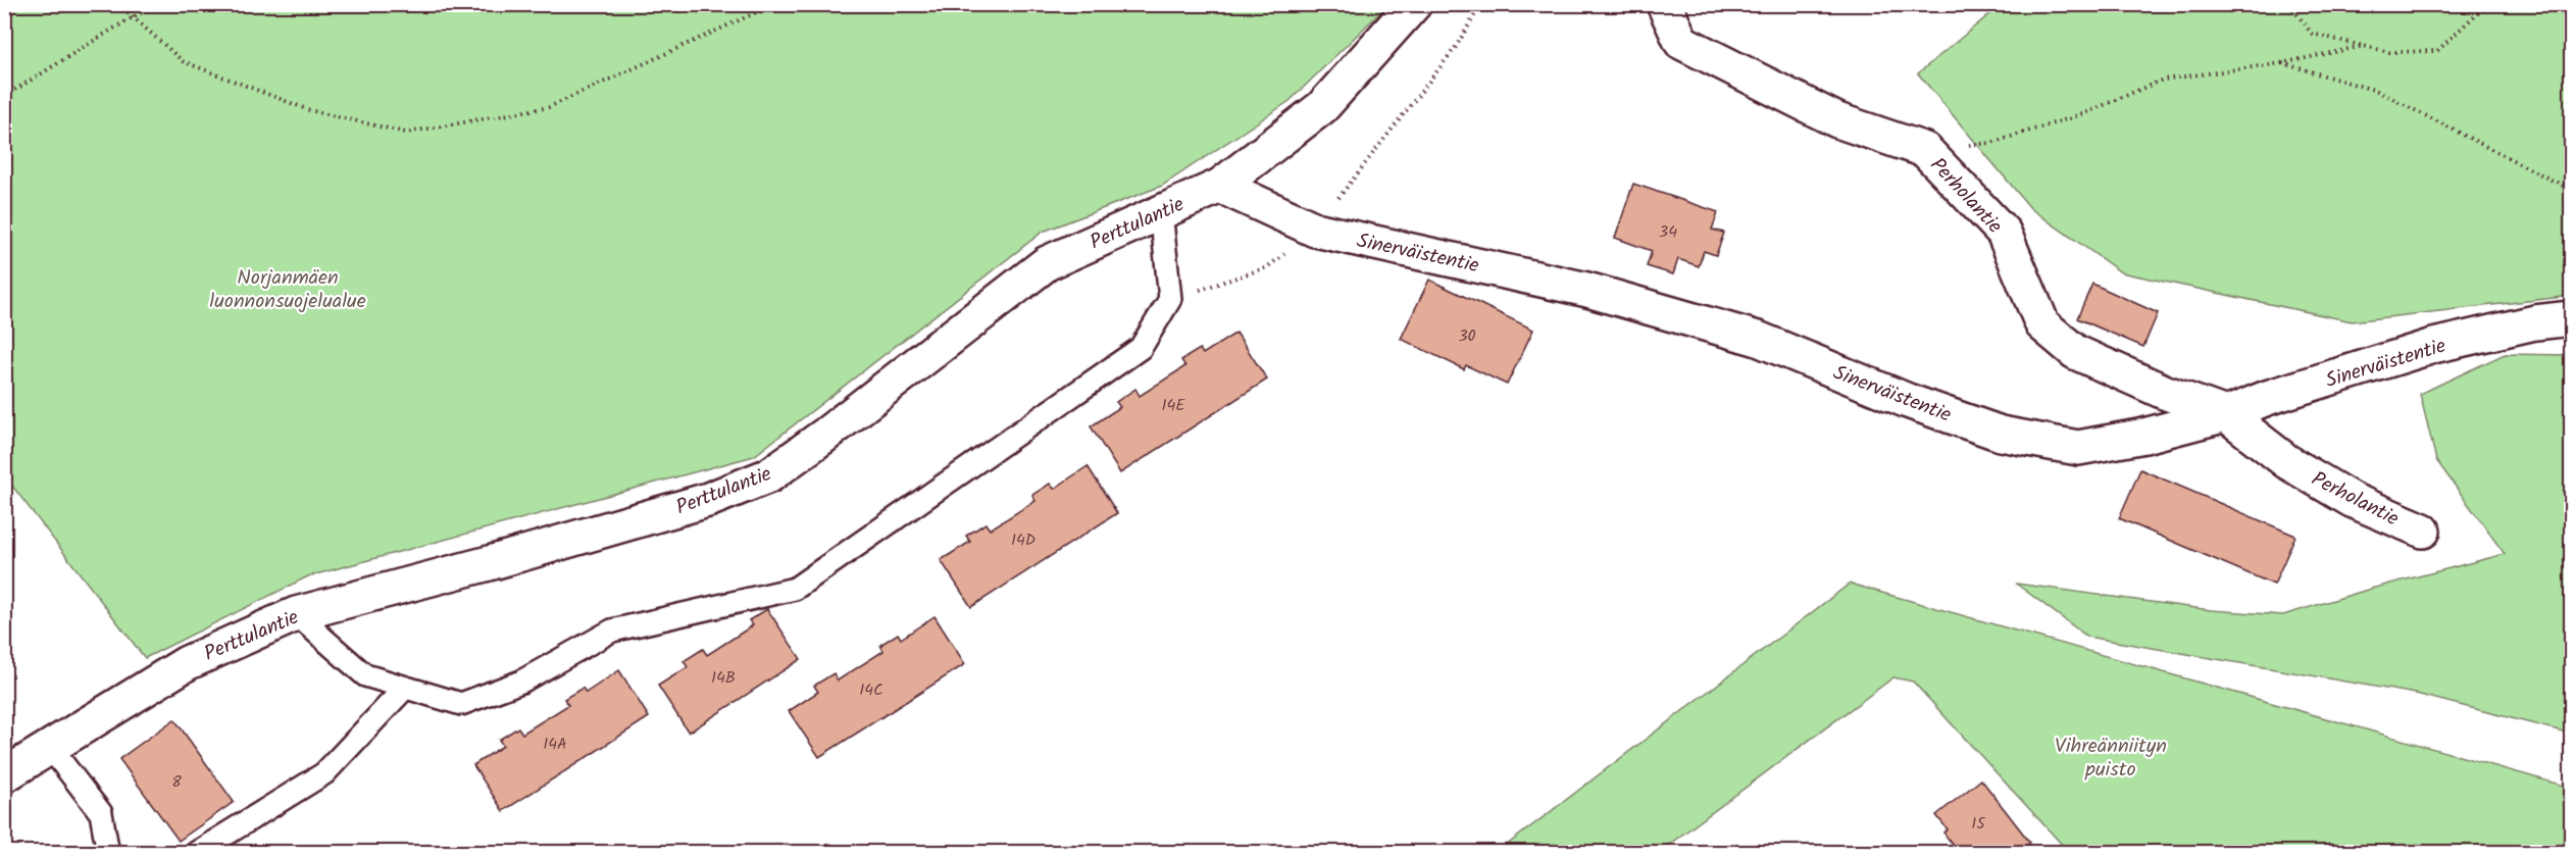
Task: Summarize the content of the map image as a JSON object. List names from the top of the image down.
{
  "streets": {
    "street": ["Perholantie", "Perttulantie", "Sinerväistentie"]
  },
  "crossings": [
    ["Perholantie", "Sinerväistentie"],
    ["Perttulantie", "Sinerväistentie"]
  ],
  "parks": ["Norjanmäen luonnonsuojelualue", "Vihreänniityn puisto"],
  "house_numbers": [
    "34",
    "30",
    "14E",
    "14D",
    "14B",
    "14C",
    "14A",
    "8",
    "15"
  ]
}
